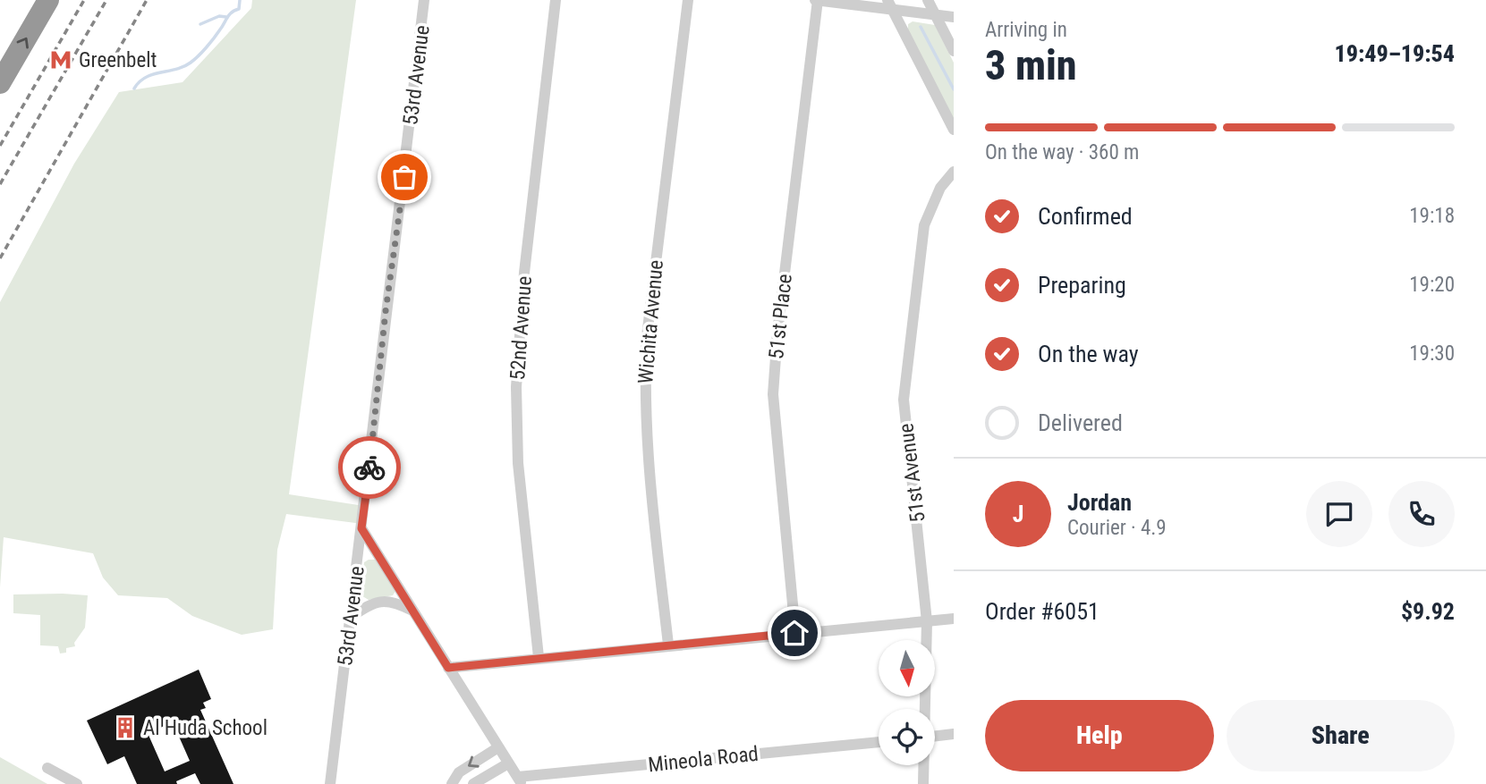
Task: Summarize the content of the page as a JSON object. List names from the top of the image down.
{
  "streets": {
    "street": [
      "53rd Avenue",
      "51st Place",
      "Wichita Avenue",
      "52nd Avenue",
      "51st Avenue",
      "Mineola Road"
    ]
  },
  "places": {
    "metro station": ["Greenbelt"],
    "building": ["Al Huda School"]
  },
  "north": "bottom",
  "page": {
    "heading": ["3 min", "Arriving in", "19:49–19:54"],
    "panel": [
      "Jordan",
      "Courier · 4.9",
      "Order #6051",
      "$9.92"
    ],
    "bar": "On the way · 360 m",
    "list": [
      ["Confirmed", "19:18"],
      ["Preparing", "19:20"],
      ["On the way", "19:30"],
      "Delivered"
    ],
    "round": "J",
    "buttons": ["Help", "Share"]
  }
}
